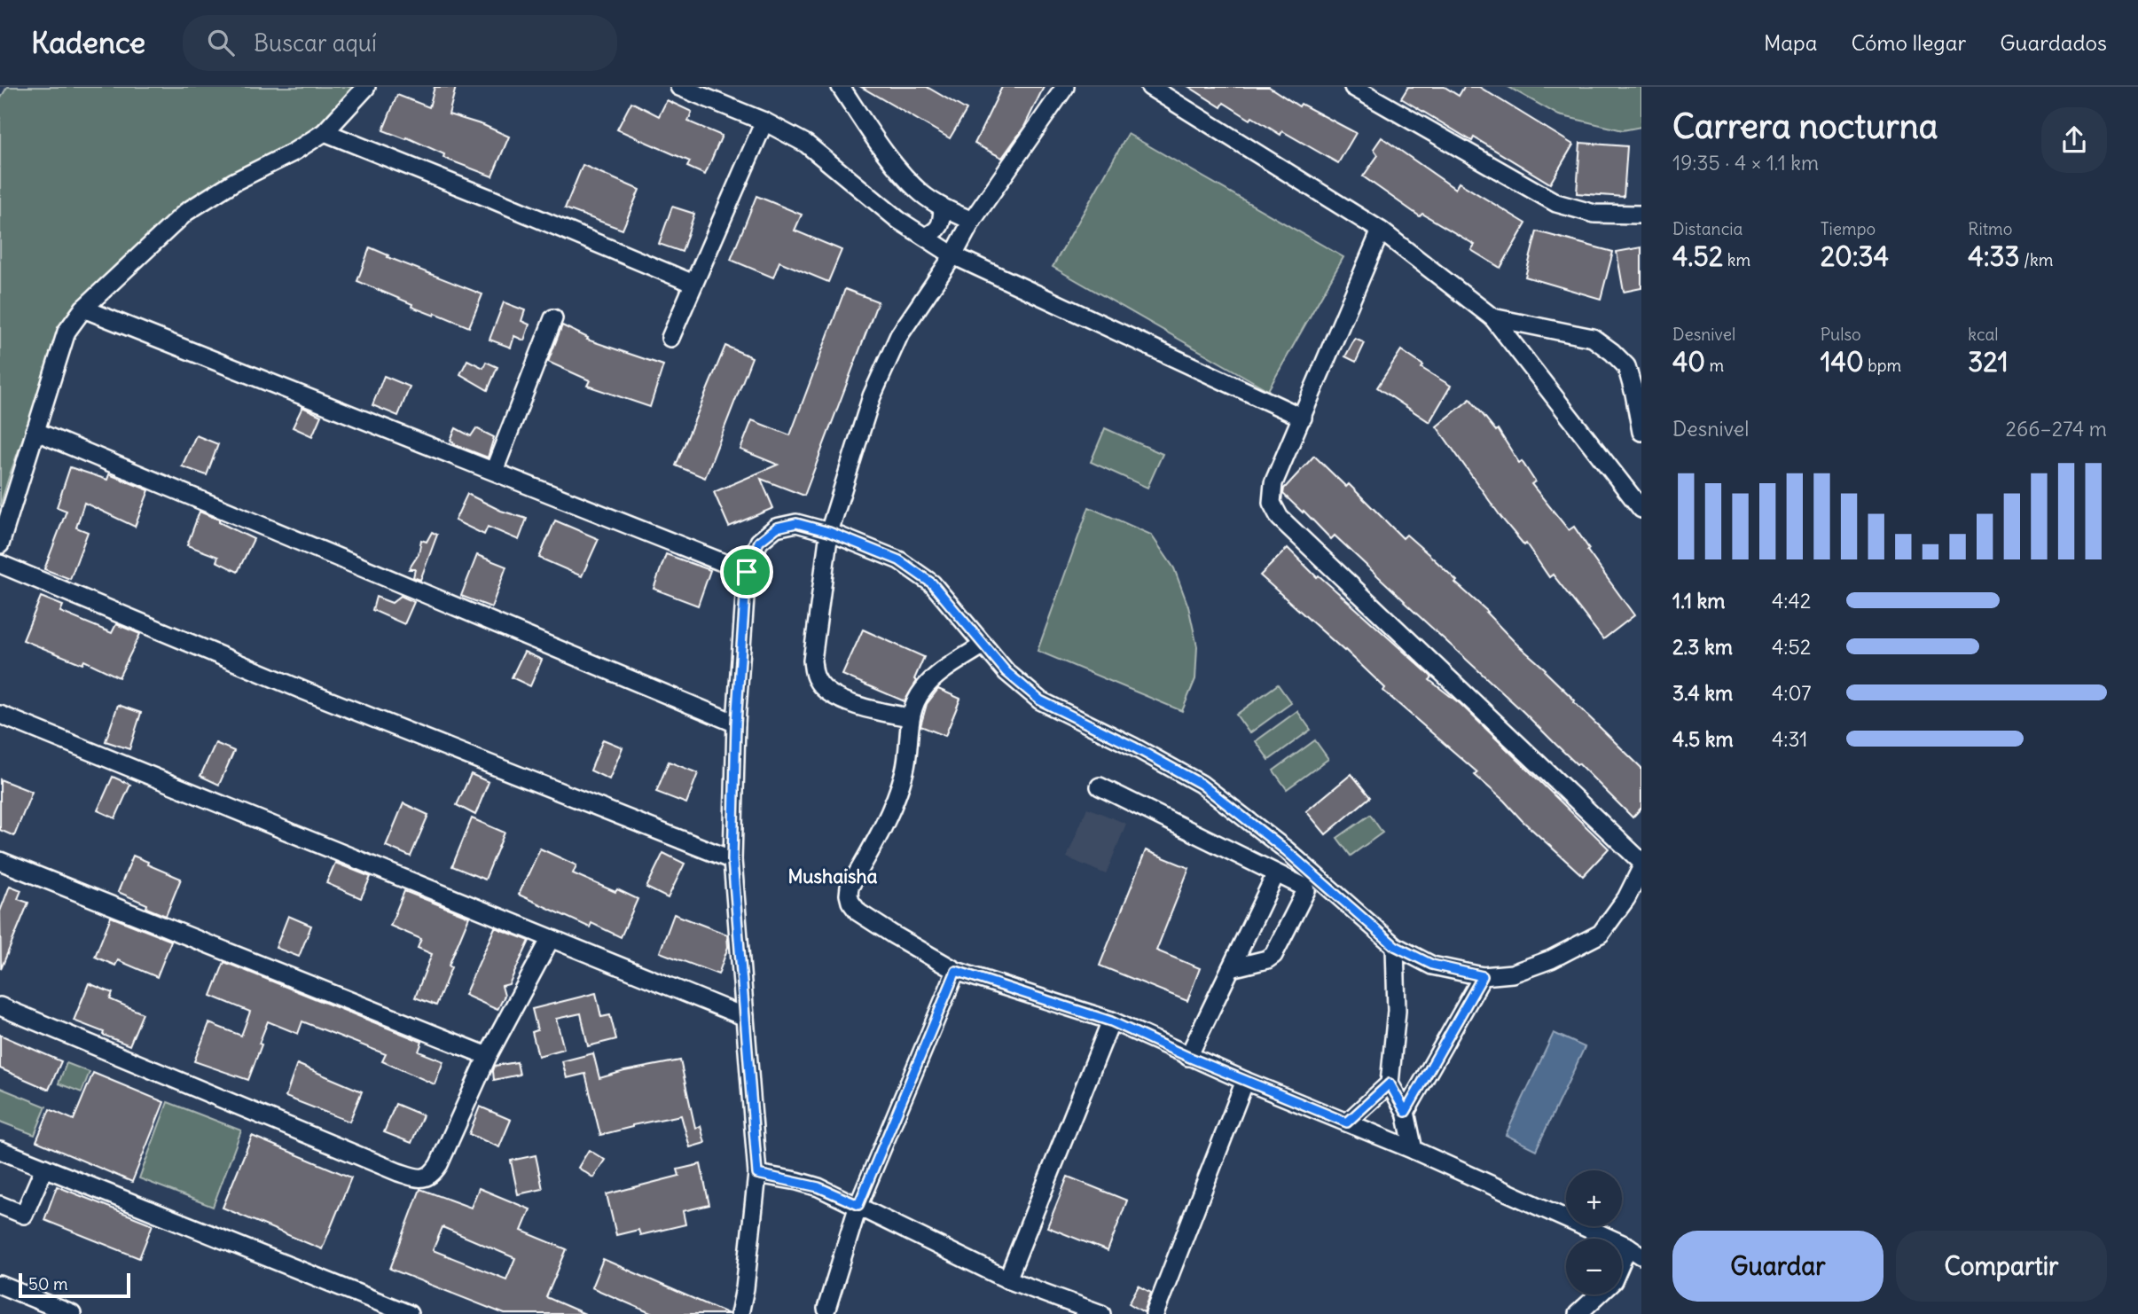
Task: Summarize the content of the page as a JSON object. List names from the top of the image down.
{
  "districts": ["Mushaisha"],
  "scale_bar": "50 m",
  "page": {
    "header": "Kadence",
    "search": "Buscar aquí",
    "nav": ["Mapa", "Cómo llegar", "Guardados"],
    "heading": ["Carrera nocturna", "19:35 · 4 × 1.1 km"],
    "stats": [
      ["Distancia", "4.52 km"],
      ["Tiempo", "20:34"],
      ["Ritmo", "4:33 /km"],
      ["Desnivel", "40 m"],
      ["Pulso", "140 bpm"],
      ["kcal", "321"]
    ],
    "chart": ["Desnivel", "266–274 m"],
    "list": [
      {
        "name": "1.1 km",
        "note": "4:42"
      },
      {
        "name": "2.3 km",
        "note": "4:52"
      },
      {
        "name": "3.4 km",
        "note": "4:07"
      },
      {
        "name": "4.5 km",
        "note": "4:31"
      }
    ],
    "map_buttons": ["+", "−"],
    "buttons": ["Guardar", "Compartir"],
    "scale": "50 m"
  }
}
